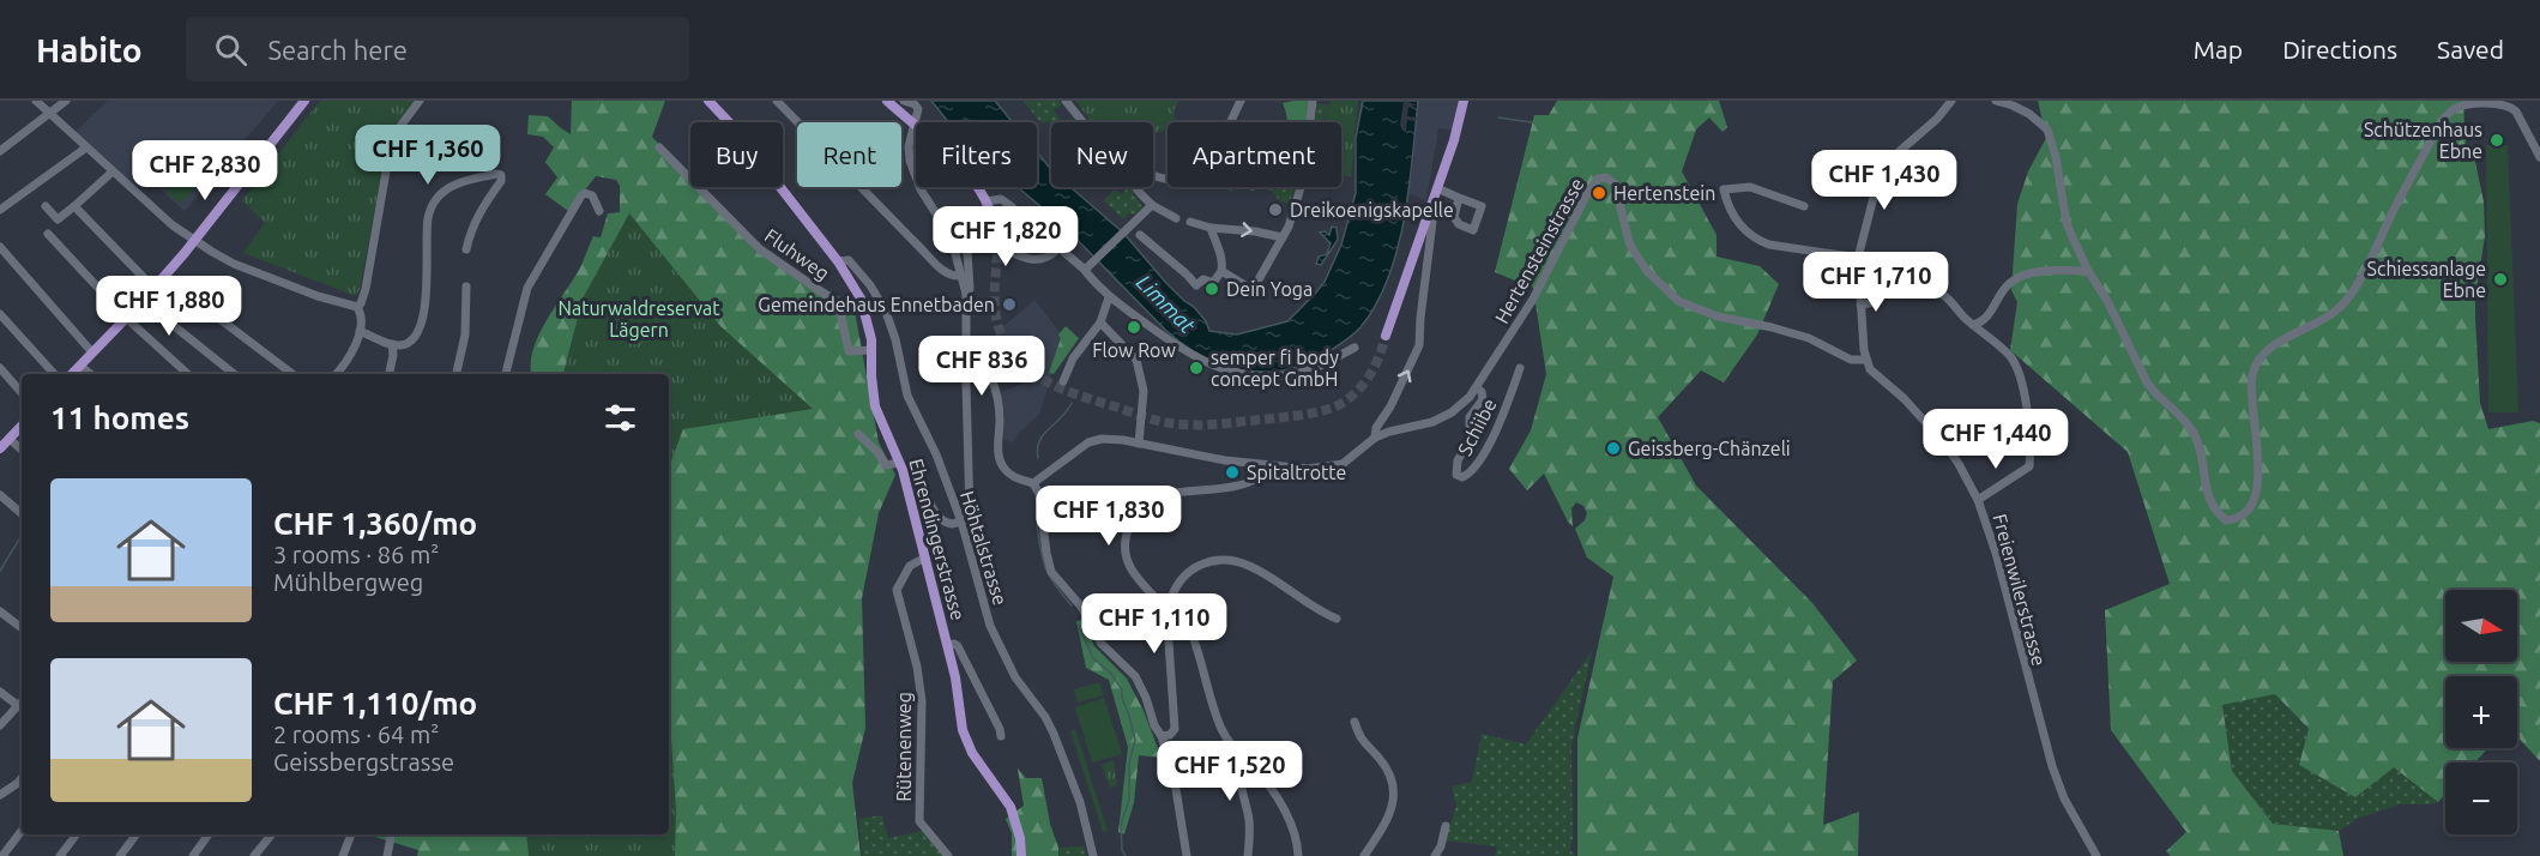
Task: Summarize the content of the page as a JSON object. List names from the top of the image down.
{
  "streets": {
    "main road": ["Ehrendingerstrasse"],
    "street": [
      "Hertensteinstrasse",
      "Fluhweg",
      "Schiibe",
      "Höhtalstrasse",
      "Freienwilerstrasse",
      "Rütenenweg"
    ]
  },
  "crossings": [
    ["Hertensteinstrasse", "Schiibe"],
    ["Hertensteinstrasse", "Freienwilerstrasse"],
    ["Fluhweg", "Ehrendingerstrasse"],
    ["Ehrendingerstrasse", "Höhtalstrasse"],
    ["Ehrendingerstrasse", "Rütenenweg"]
  ],
  "water": ["Limmat"],
  "parks": ["Naturwaldreservat Lägern"],
  "places": [
    "Schützenhaus Ebne",
    "Hertenstein",
    "Dreikoenigskapelle",
    "Schiessanlage Ebne",
    "Dein Yoga",
    "Gemeindehaus Ennetbaden",
    "Flow Row",
    "semper fi body concept GmbH",
    "Geissberg-Chänzeli",
    "Spitaltrotte"
  ],
  "north": "right",
  "page": {
    "header": "Habito",
    "search": "Search here",
    "nav": ["Map", "Directions", "Saved"],
    "chip": [
      "Buy",
      "Rent",
      "Filters",
      "New",
      "Apartment"
    ],
    "price": [
      "CHF 1,360",
      "CHF 2,830",
      "CHF 1,430",
      "CHF 1,820",
      "CHF 1,710",
      "CHF 1,880",
      "CHF 836",
      "CHF 1,440",
      "CHF 1,830",
      "CHF 1,110",
      "CHF 1,520"
    ],
    "heading": "11 homes",
    "list": [
      {
        "name": "CHF 1,360/mo",
        "note": "3 rooms · 86 m² · Mühlbergweg"
      },
      {
        "name": "CHF 1,110/mo",
        "note": "2 rooms · 64 m² · Geissbergstrasse"
      }
    ],
    "map_buttons": ["+", "−"]
  }
}
